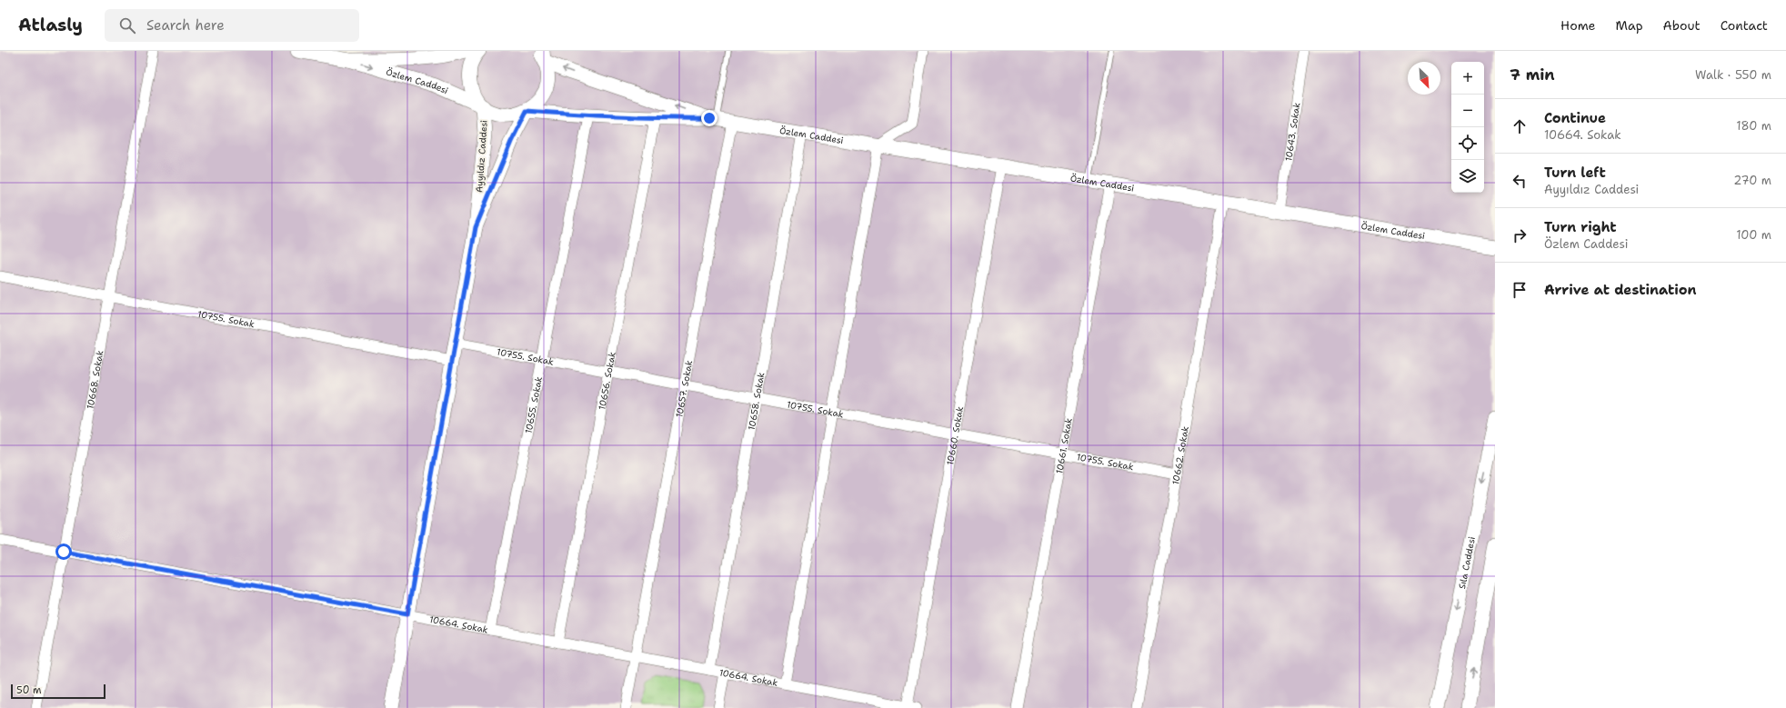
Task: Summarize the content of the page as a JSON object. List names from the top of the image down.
{
  "streets": {
    "street": [
      "Özlem Caddesi",
      "10643. Sokak",
      "Ayyıldız Caddesi",
      "10755. Sokak",
      "10668. Sokak",
      "10656. Sokak",
      "10657. Sokak",
      "10658. Sokak",
      "10655. Sokak",
      "10660. Sokak",
      "10661. Sokak",
      "10662. Sokak",
      "Sıla Caddesi",
      "10664. Sokak"
    ]
  },
  "crossings": [
    ["Özlem Caddesi", "10643. Sokak"],
    ["Özlem Caddesi", "Ayyıldız Caddesi"],
    ["Özlem Caddesi", "10656. Sokak"],
    ["Özlem Caddesi", "10657. Sokak"],
    ["Özlem Caddesi", "10658. Sokak"],
    ["Özlem Caddesi", "10655. Sokak"],
    ["Özlem Caddesi", "10660. Sokak"],
    ["Özlem Caddesi", "10661. Sokak"],
    ["Özlem Caddesi", "10662. Sokak"],
    ["Ayyıldız Caddesi", "10755. Sokak"],
    ["Ayyıldız Caddesi", "10664. Sokak"],
    ["10755. Sokak", "10668. Sokak"],
    ["10755. Sokak", "10656. Sokak"],
    ["10755. Sokak", "10657. Sokak"],
    ["10755. Sokak", "10658. Sokak"],
    ["10755. Sokak", "10655. Sokak"],
    ["10755. Sokak", "10660. Sokak"],
    ["10755. Sokak", "10661. Sokak"],
    ["10755. Sokak", "10662. Sokak"],
    ["10668. Sokak", "10664. Sokak"],
    ["10656. Sokak", "10664. Sokak"],
    ["10657. Sokak", "10664. Sokak"],
    ["10658. Sokak", "10664. Sokak"],
    ["10655. Sokak", "10664. Sokak"],
    ["10660. Sokak", "10664. Sokak"]
  ],
  "scale_bar": "50 m",
  "north": "bottom right",
  "page": {
    "header": "Atlasly",
    "search": "Search here",
    "nav": [
      "Home",
      "Map",
      "About",
      "Contact"
    ],
    "heading": ["7 min", "Walk · 550 m"],
    "map_buttons": ["+", "−"],
    "list": [
      ["Continue", "10664. Sokak", "180 m"],
      ["Turn left", "Ayyıldız Caddesi", "270 m"],
      ["Turn right", "Özlem Caddesi", "100 m"],
      "Arrive at destination"
    ],
    "scale": "50 m"
  }
}
